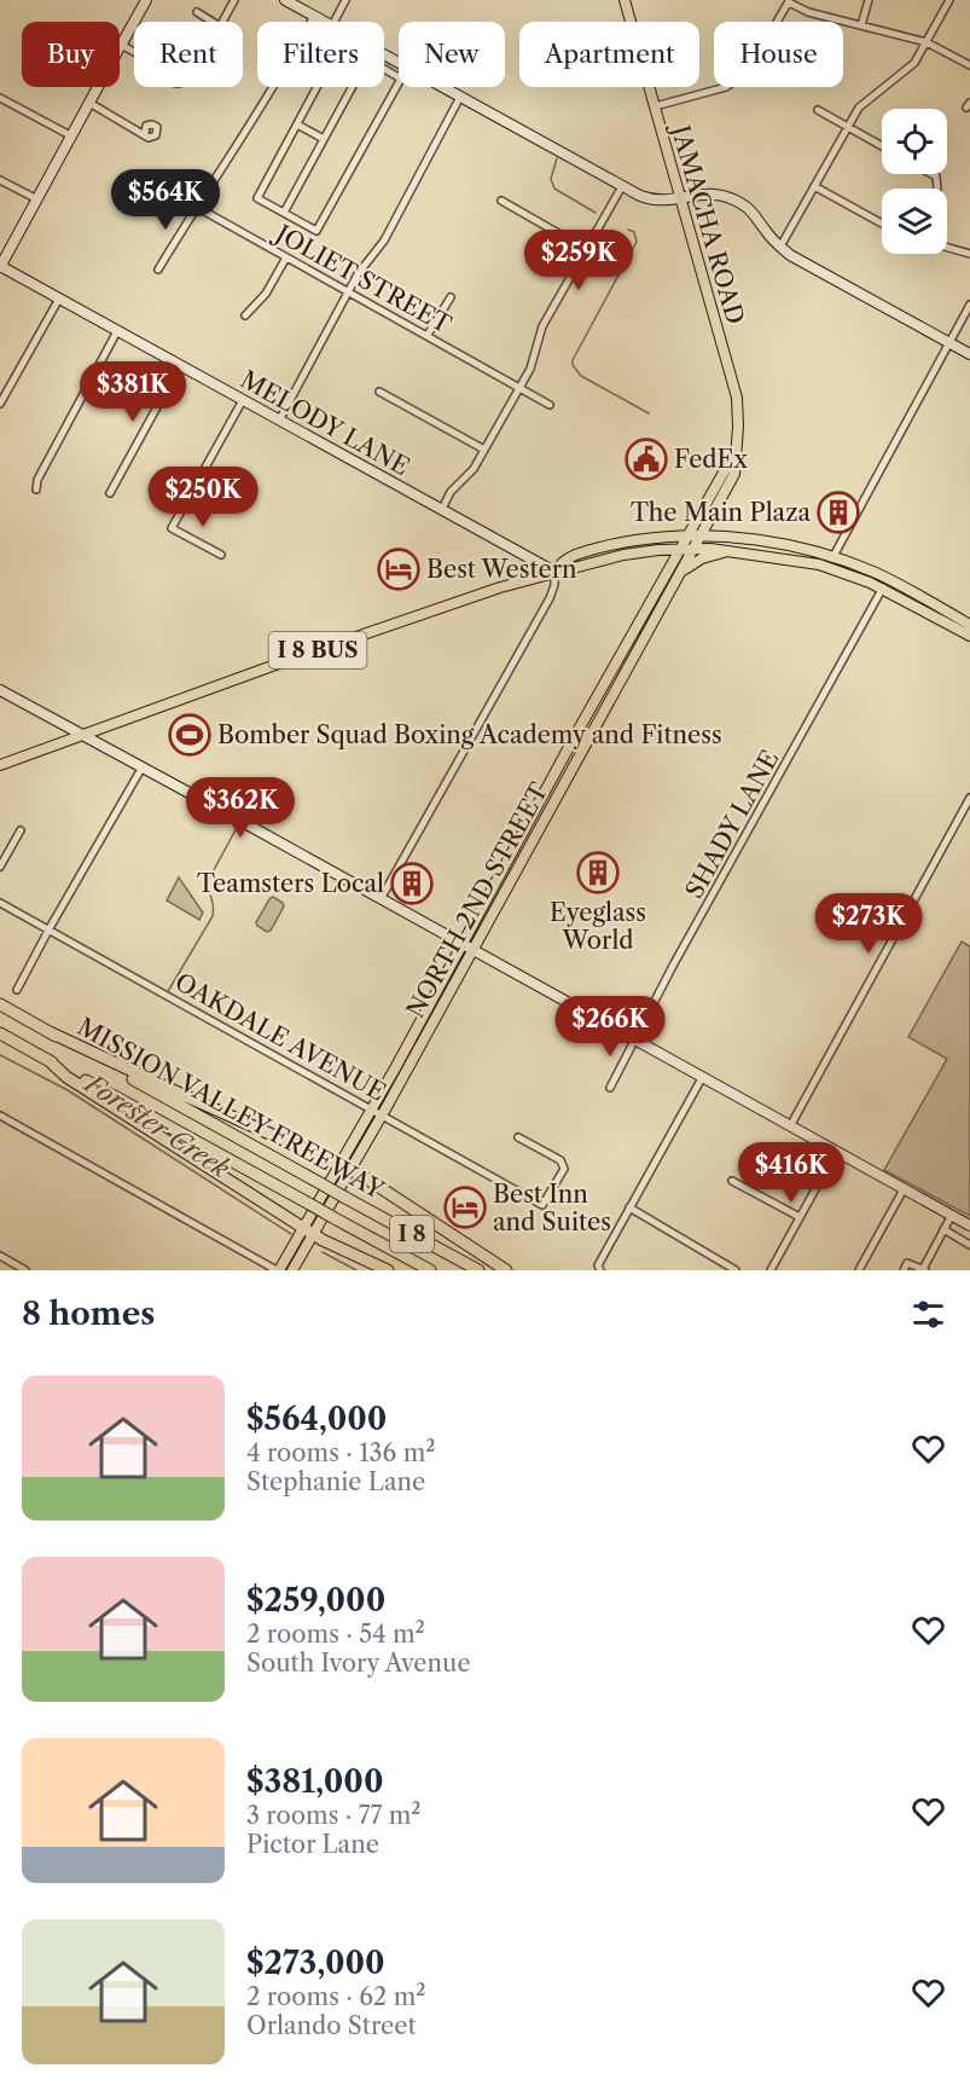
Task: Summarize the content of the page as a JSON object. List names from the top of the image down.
{
  "streets": {
    "highway": ["MISSION VALLEY FREEWAY", "I 8"],
    "main road": ["JAMACHA ROAD", "I 8 BUS", "NORTH 2ND STREET"],
    "street": [
      "JOLIET STREET",
      "MELODY LANE",
      "SHADY LANE",
      "OAKDALE AVENUE"
    ]
  },
  "crossings": [
    ["JAMACHA ROAD", "I 8 BUS"],
    ["JAMACHA ROAD", "NORTH 2ND STREET"],
    ["MELODY LANE", "I 8 BUS"],
    ["I 8 BUS", "SHADY LANE"],
    ["I 8 BUS", "NORTH 2ND STREET"],
    ["NORTH 2ND STREET", "OAKDALE AVENUE"]
  ],
  "water": ["Forester Creek"],
  "places": {
    "public building": ["FedEx"],
    "building": ["The Main Plaza", "Eyeglass World", "Teamsters Local"],
    "hotel": ["Best Western", "Best Inn and Suites"],
    "sports": ["Bomber Squad Boxing Academy and Fitness"]
  },
  "page": {
    "chip": [
      "Buy",
      "Rent",
      "Filters",
      "New",
      "Apartment",
      "House"
    ],
    "price": [
      "$564K",
      "$259K",
      "$381K",
      "$250K",
      "$362K",
      "$273K",
      "$266K",
      "$416K"
    ],
    "heading": "8 homes",
    "list": [
      {
        "name": "$564,000",
        "note": "4 rooms · 136 m² · Stephanie Lane"
      },
      {
        "name": "$259,000",
        "note": "2 rooms · 54 m² · South Ivory Avenue"
      },
      {
        "name": "$381,000",
        "note": "3 rooms · 77 m² · Pictor Lane"
      },
      {
        "name": "$273,000",
        "note": "2 rooms · 62 m² · Orlando Street"
      }
    ]
  }
}
